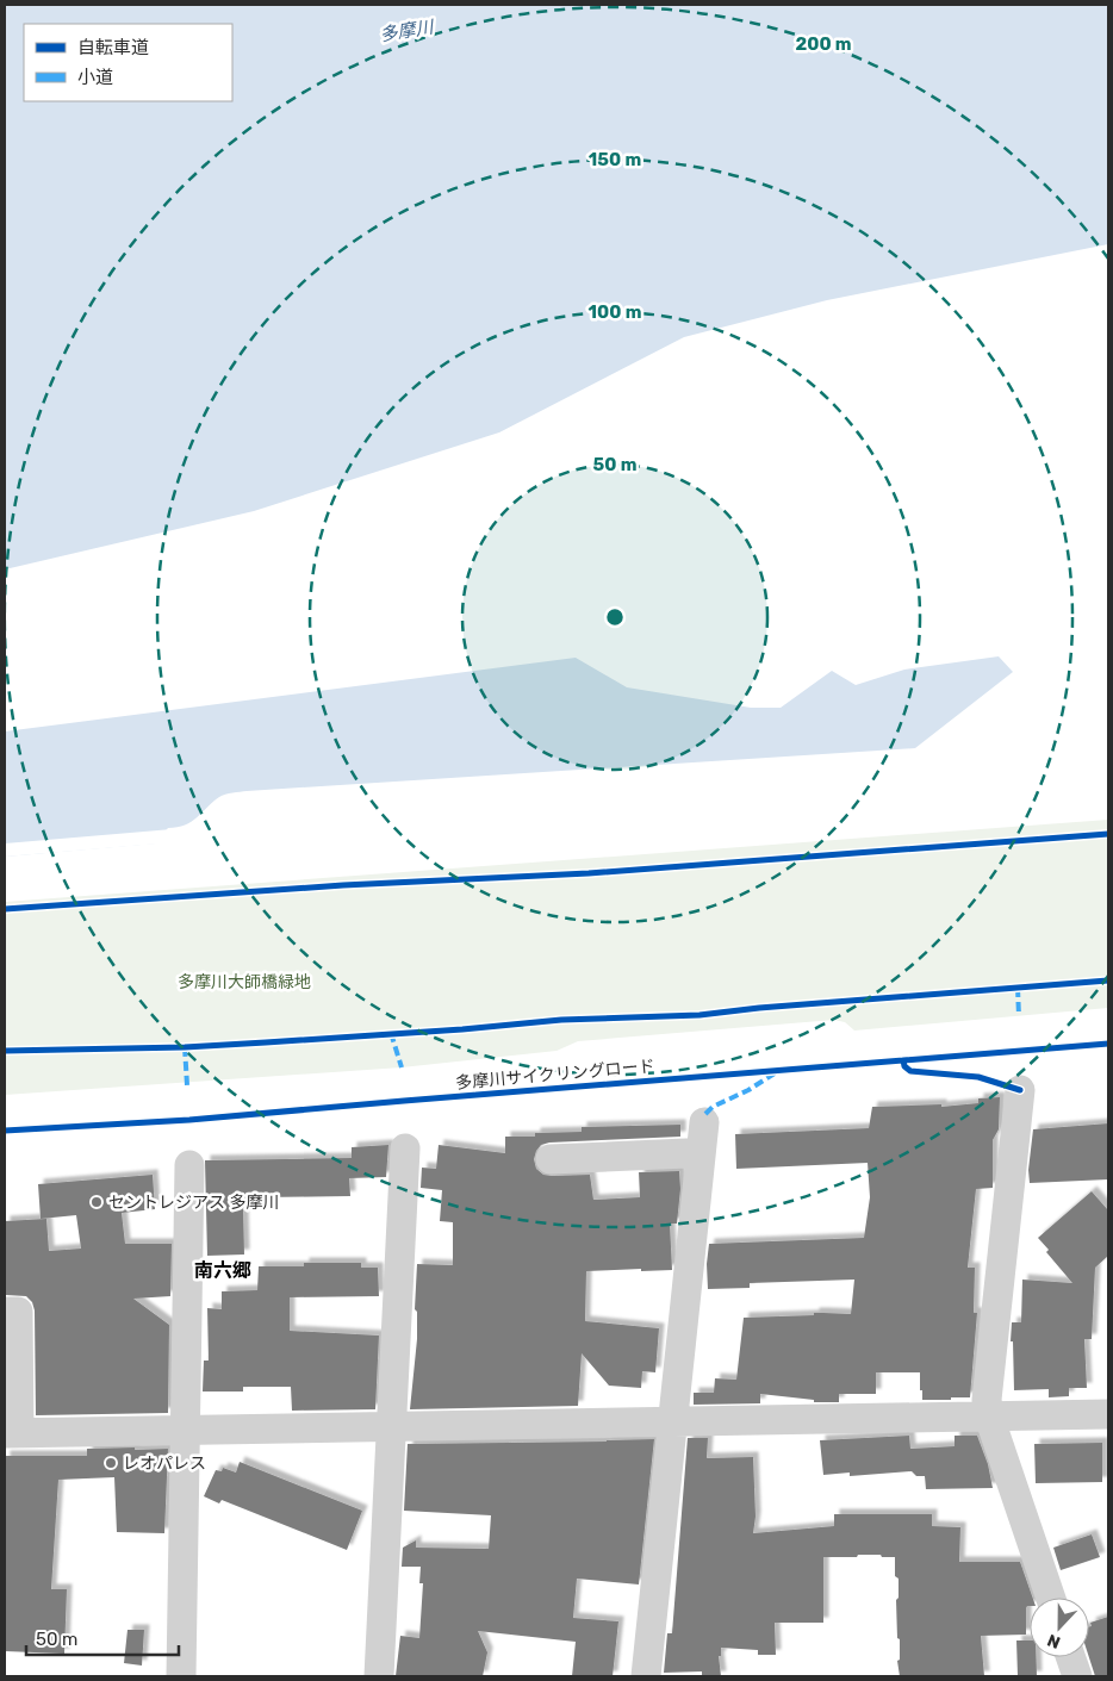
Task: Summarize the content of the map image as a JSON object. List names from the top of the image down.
{
  "streets": {
    "cycle path": ["多摩川サイクリングロード"]
  },
  "districts": ["南六郷"],
  "water": ["多摩川"],
  "parks": ["多摩川大師橋緑地"],
  "places": ["セントレジアス 多摩川", "レオパレス"],
  "legend": ["自転車道", "小道"],
  "scale_bar": "50 m",
  "north": "bottom",
  "rings": [
    "200 m",
    "150 m",
    "100 m",
    "50 m"
  ]
}
